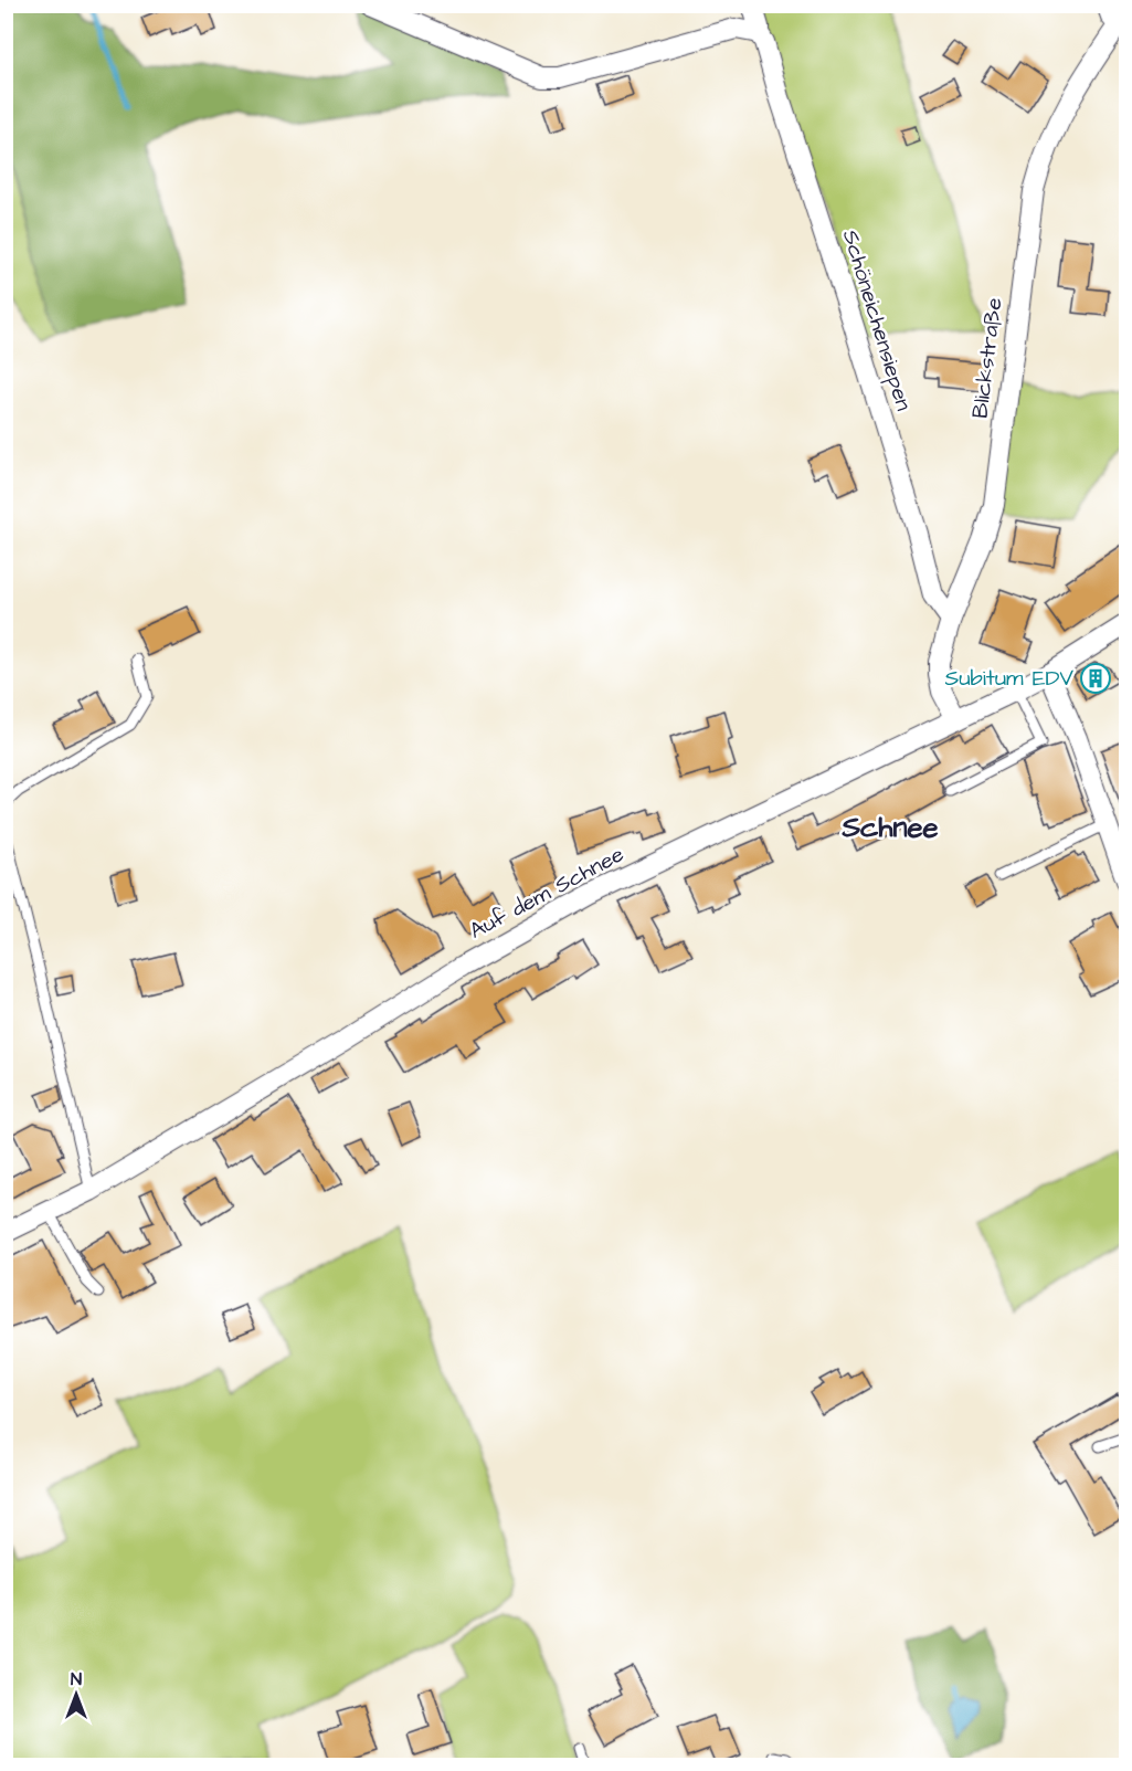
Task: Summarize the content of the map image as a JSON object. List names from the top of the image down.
{
  "streets": {
    "street": ["Schöneichensiepen", "Blickstraße", "Auf dem Schnee"]
  },
  "crossings": [
    ["Schöneichensiepen", "Blickstraße"],
    ["Blickstraße", "Auf dem Schnee"]
  ],
  "districts": ["Schnee"],
  "places": {
    "building": ["Subitum EDV"]
  },
  "north": "top"
}
